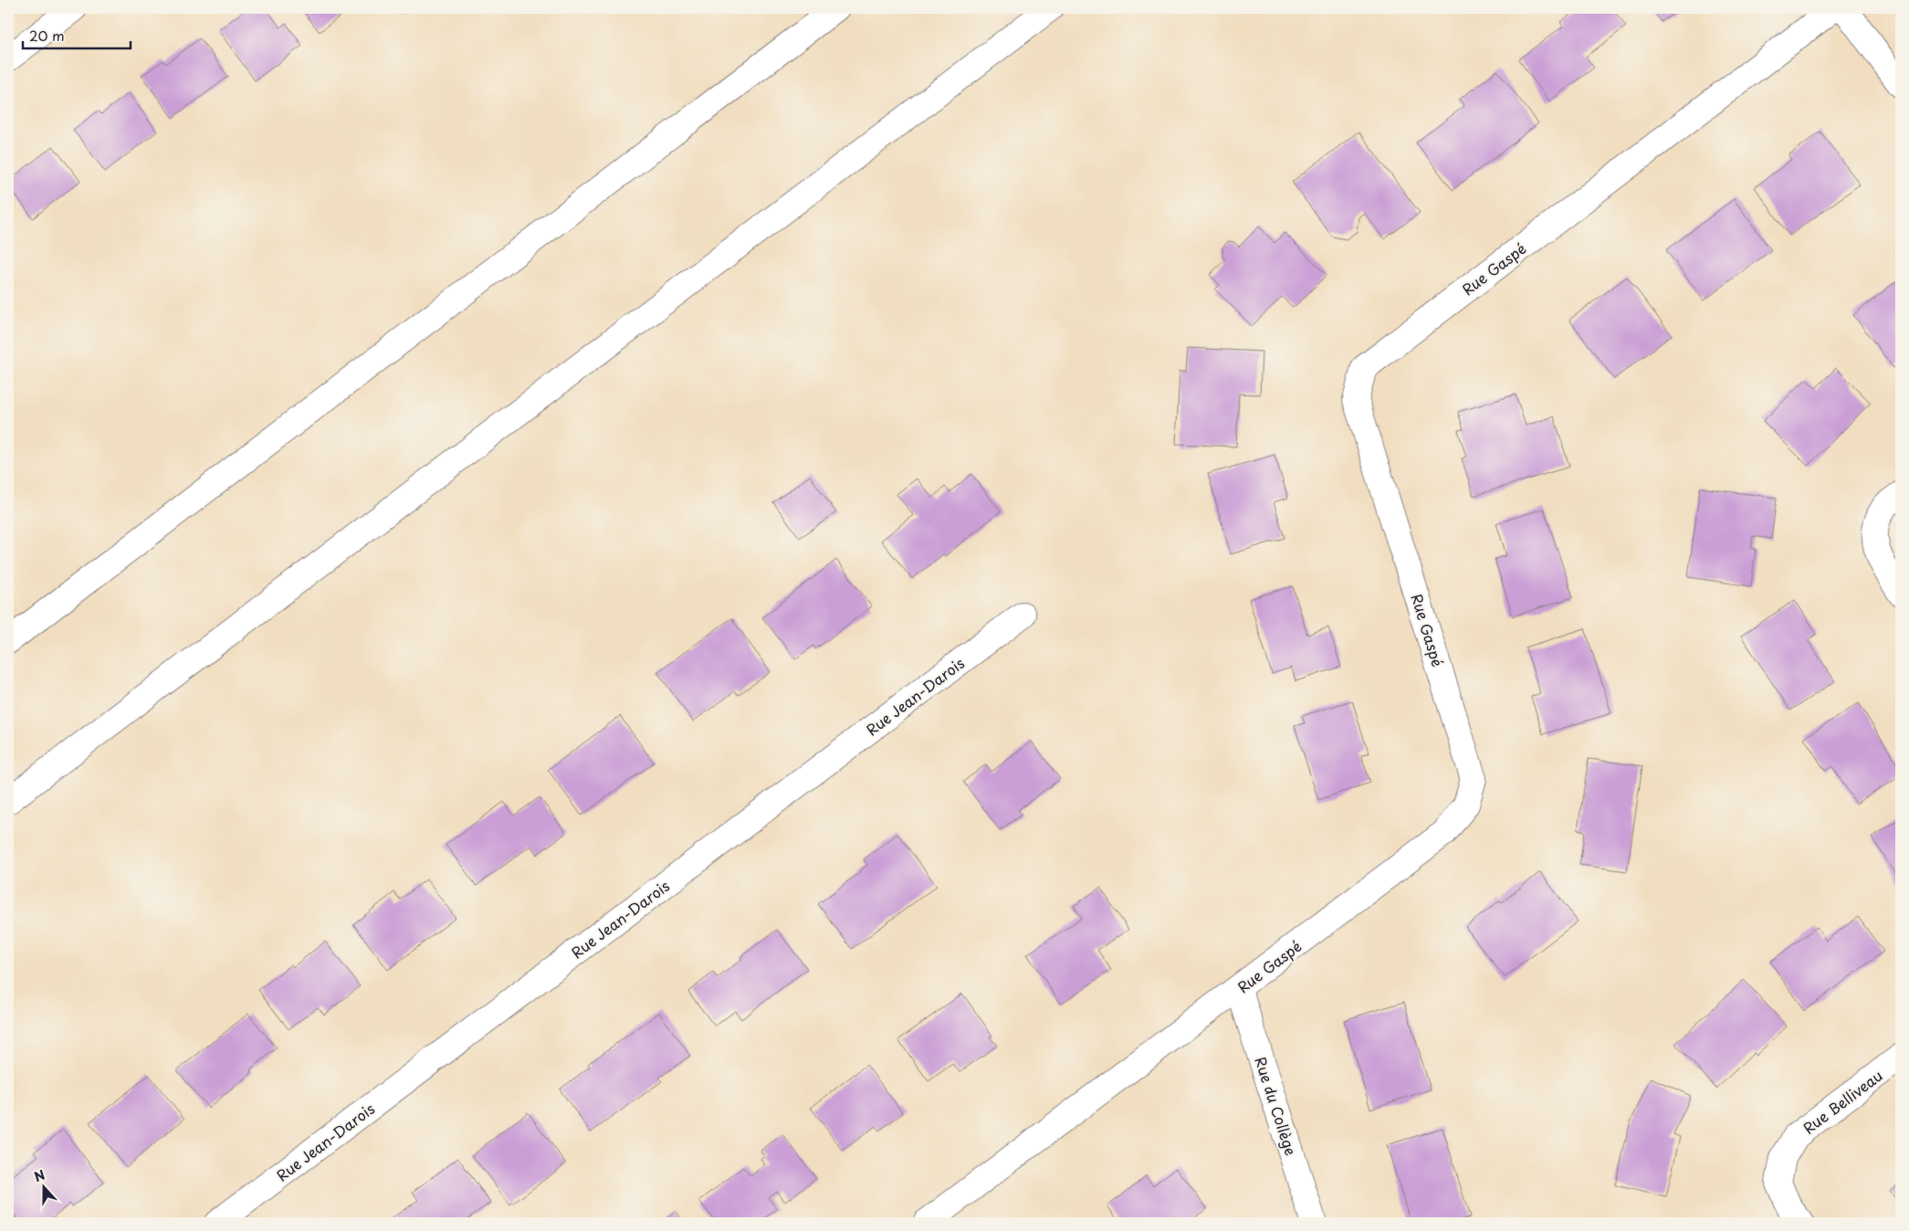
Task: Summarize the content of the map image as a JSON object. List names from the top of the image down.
{
  "streets": {
    "main road": [
      "Rue Gaspé",
      "Rue Jean-Darois",
      "Rue Belliveau",
      "Rue du Collège"
    ]
  },
  "crossings": [
    ["Rue Gaspé", "Rue du Collège"]
  ],
  "scale_bar": "20 m",
  "north": "top"
}
